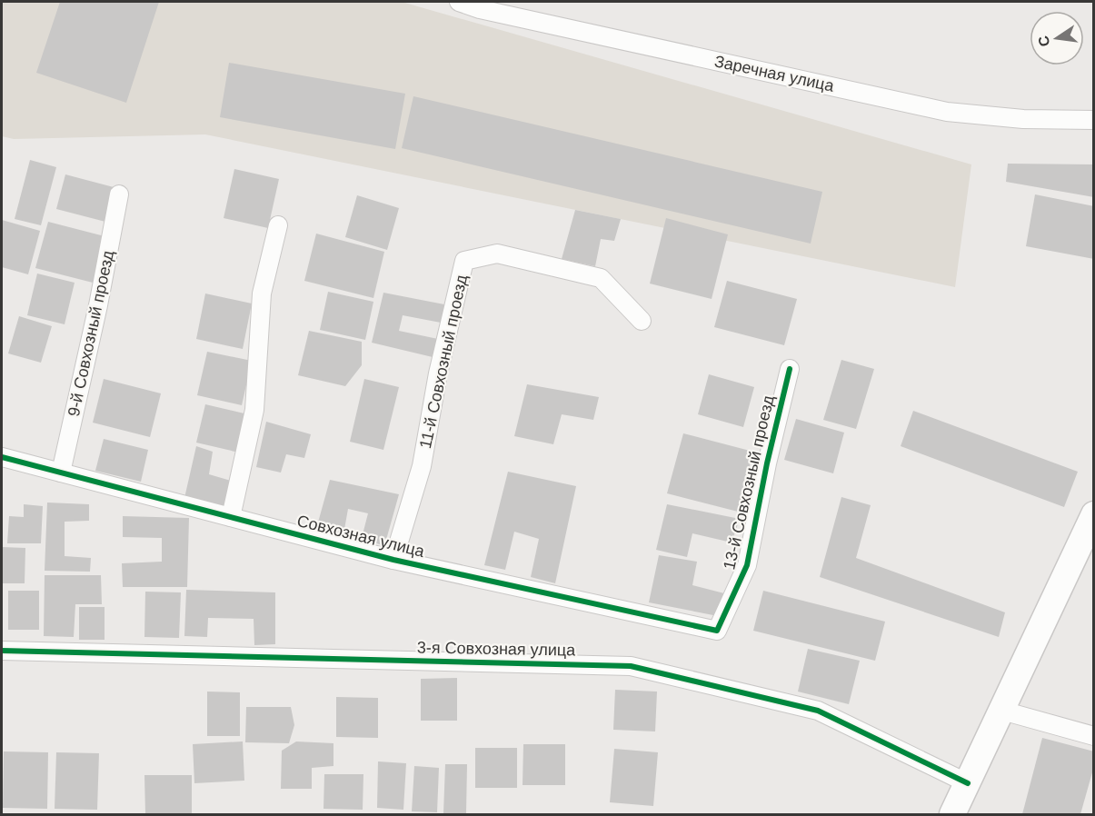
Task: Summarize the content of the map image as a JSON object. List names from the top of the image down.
{
  "streets": {
    "street": [
      "Заречная улица",
      "9-й Совхозный проезд",
      "11-й Совхозный проезд",
      "13-й Совхозный проезд",
      "Совхозная улица",
      "3-я Совхозная улица"
    ]
  },
  "crossings": [
    ["9-й Совхозный проезд", "Совхозная улица"],
    ["11-й Совхозный проезд", "Совхозная улица"],
    ["13-й Совхозный проезд", "Совхозная улица"]
  ],
  "north": "left"
}
